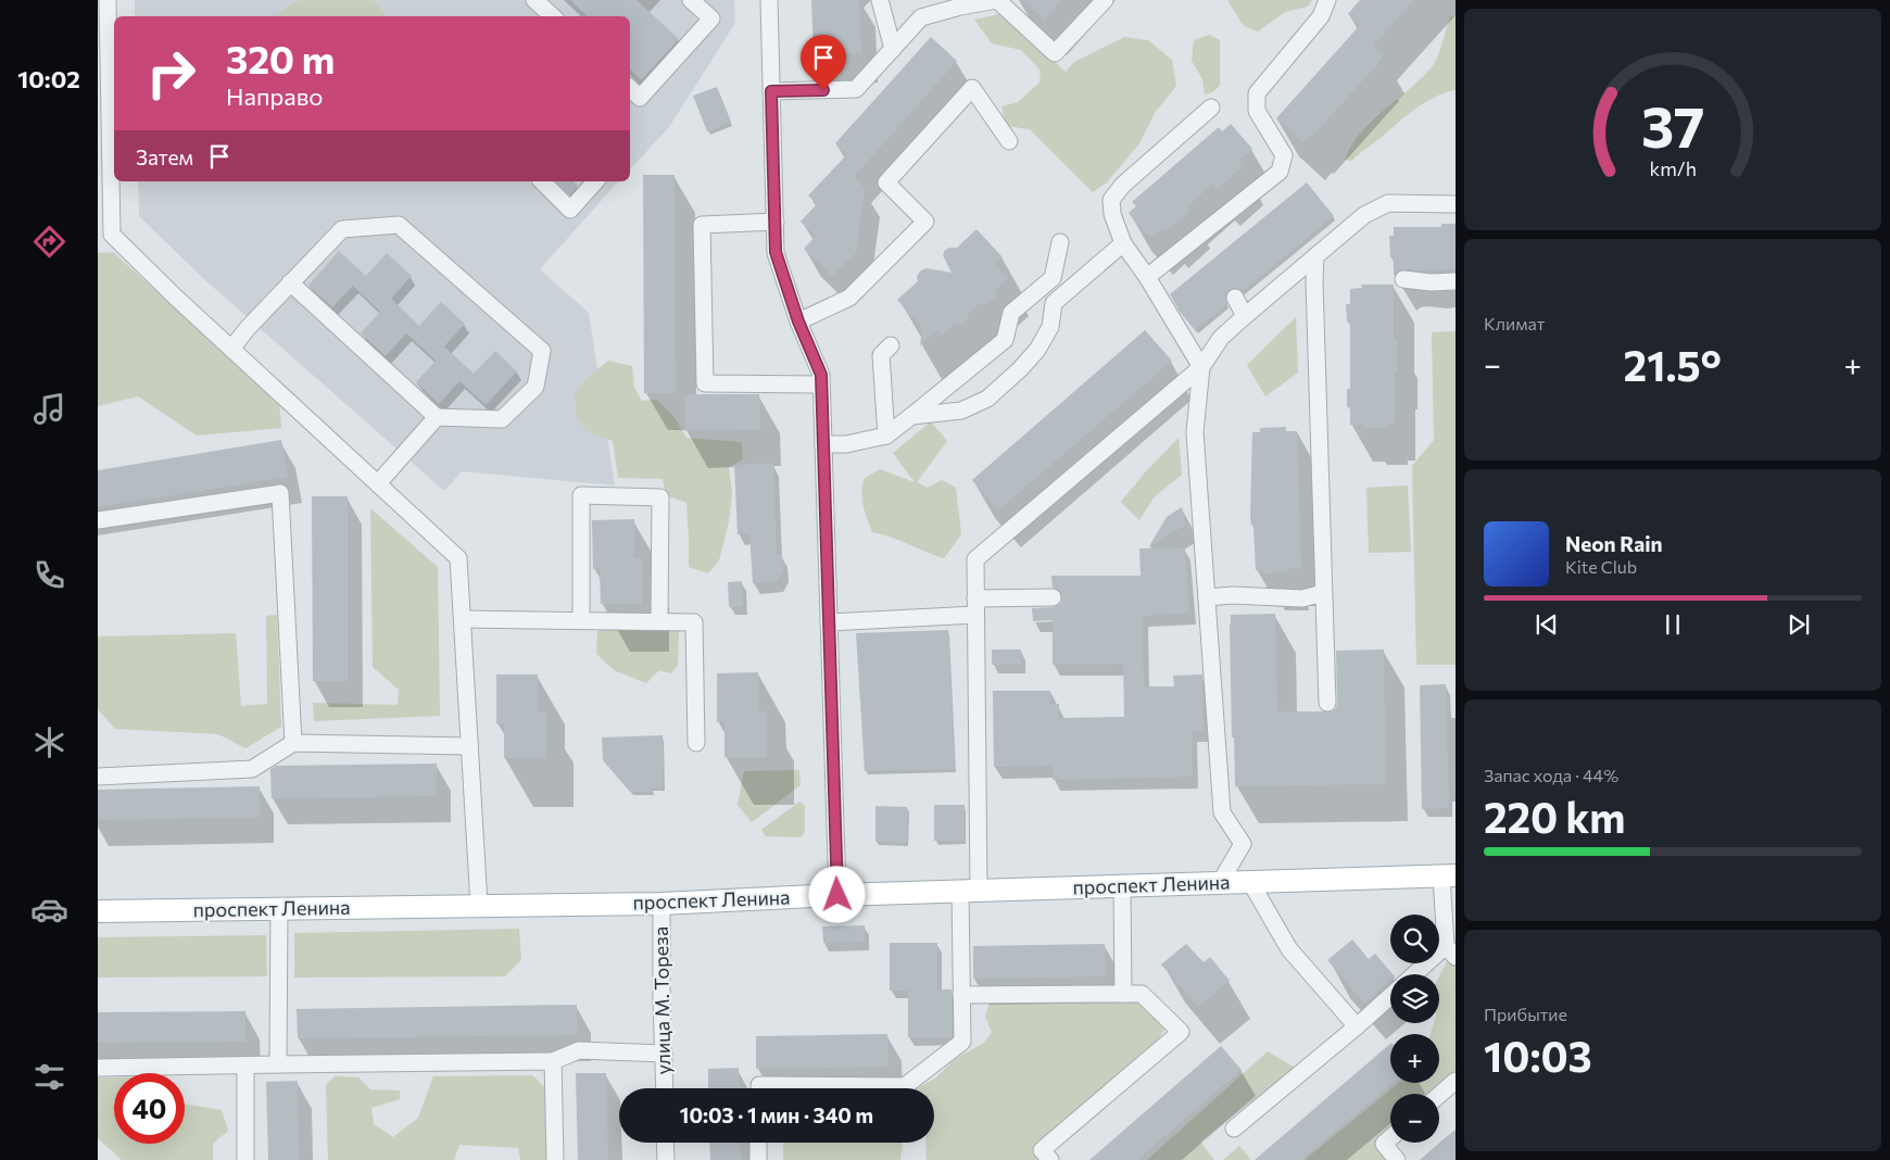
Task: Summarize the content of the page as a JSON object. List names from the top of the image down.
{
  "streets": {
    "main road": ["проспект Ленина"],
    "street": ["улица М. Тореза"]
  },
  "crossings": [
    ["проспект Ленина", "улица М. Тореза"]
  ],
  "page": {
    "tabs": "10:02",
    "turn": ["320 m", "Направо"],
    "then": "Затем",
    "tile": [
      "Климат",
      ["Запас хода · 44%", "220 km"],
      ["Прибытие", "10:03"]
    ],
    "heat": ["−", "21.5°", "+"],
    "song": ["Neon Rain", "Kite Club"],
    "map_buttons": ["+", "−"],
    "limit": "40",
    "trip": "10:03 · 1 мин · 340 m",
    "gauge": ["37", "km/h"]
  }
}
